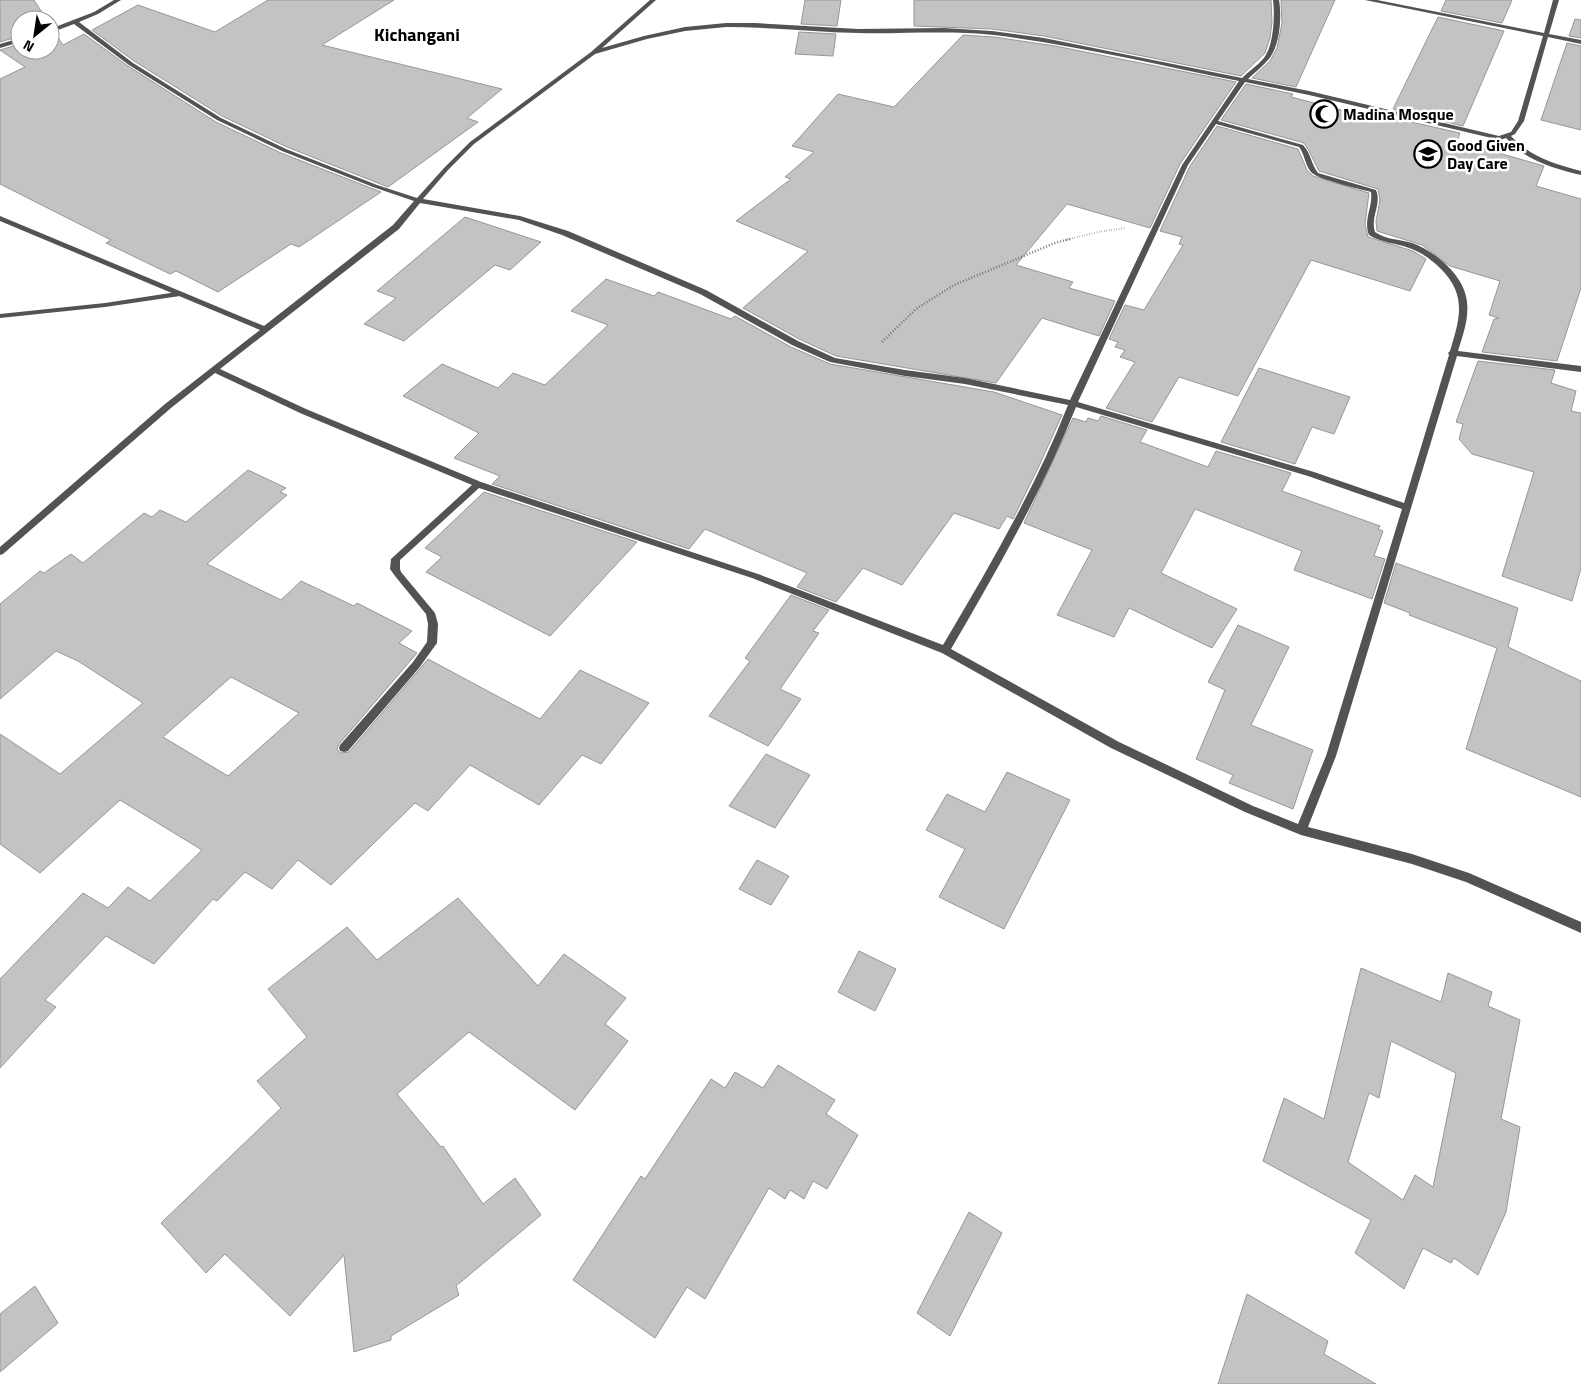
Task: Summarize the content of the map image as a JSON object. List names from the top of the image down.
{
  "districts": ["Kichangani"],
  "places": {
    "mosque": ["Madina Mosque"],
    "school or university": ["Good Given Day Care"]
  },
  "north": "bottom left"
}
